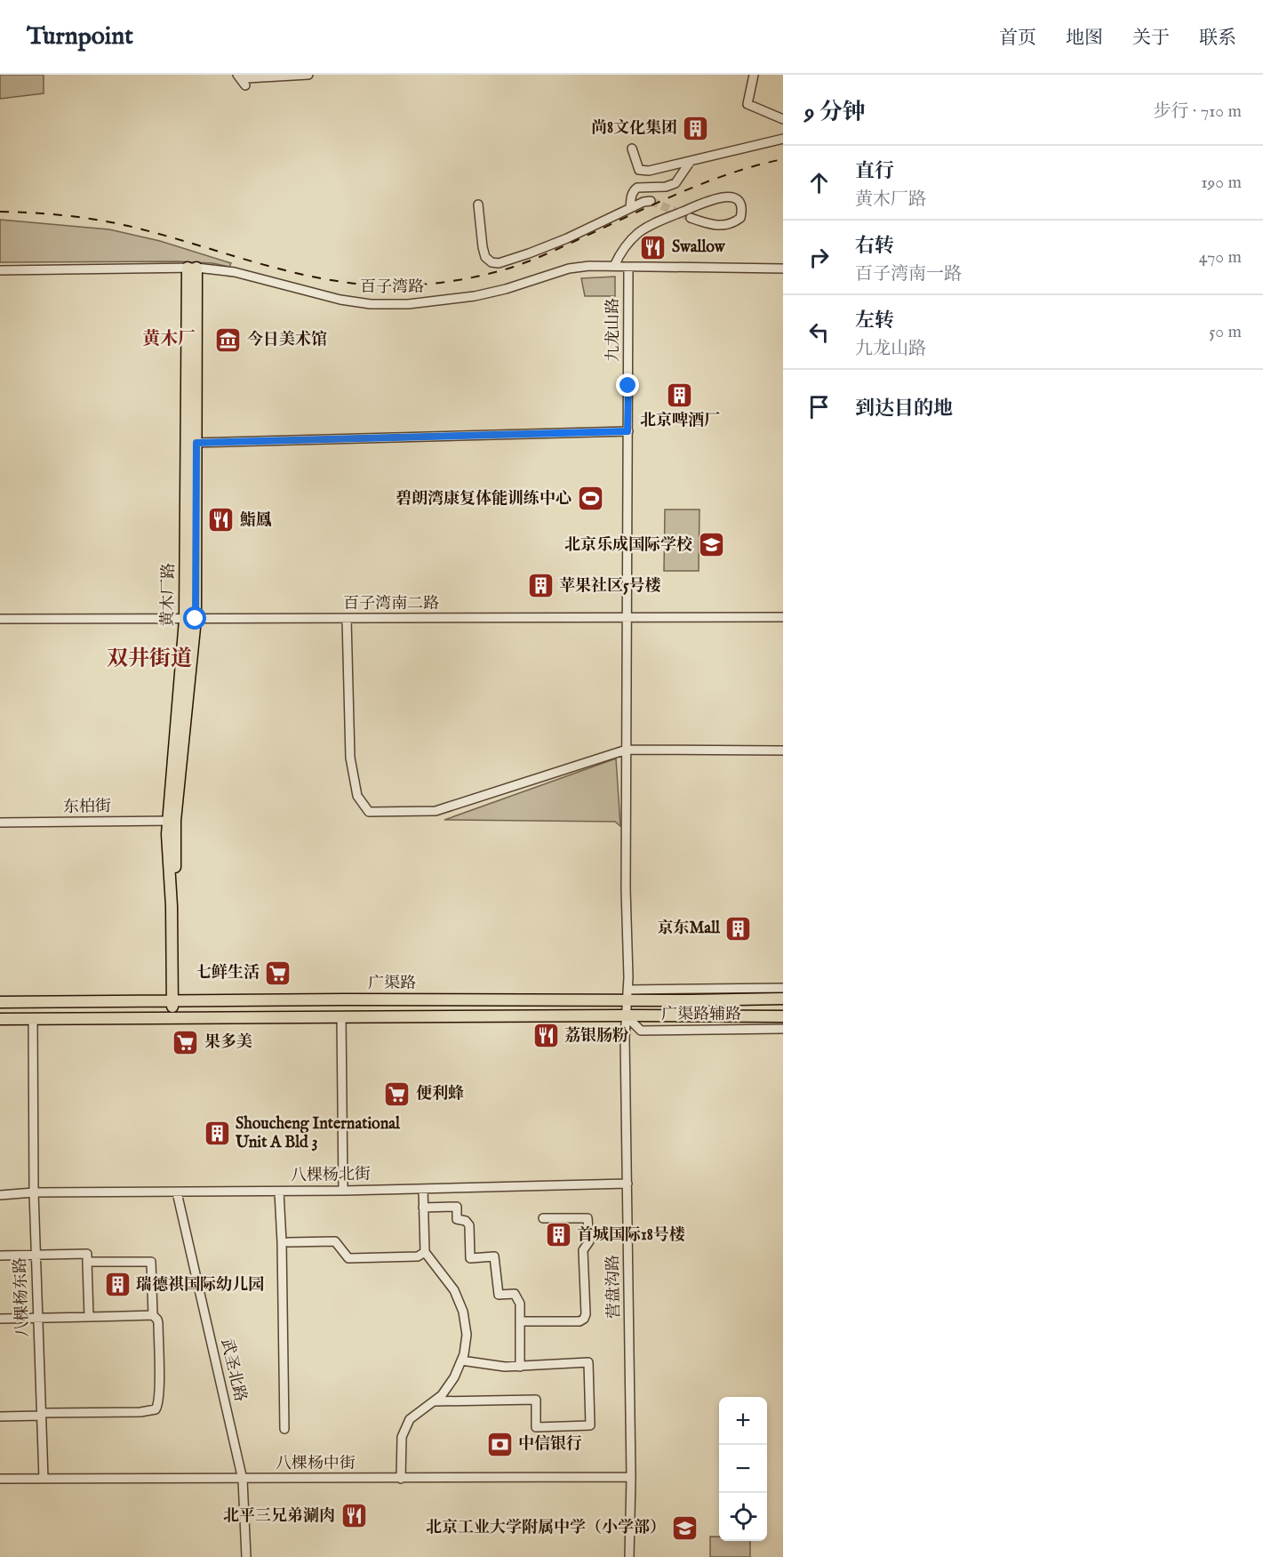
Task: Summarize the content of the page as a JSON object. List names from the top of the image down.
{
  "streets": {
    "main road": ["黄木厂路", "广渠路"],
    "street": [
      "百子湾路",
      "九龙山路",
      "百子湾南二路",
      "东柏街",
      "广渠路辅路",
      "八棵杨北街",
      "营盘沟路",
      "八棵杨东路",
      "武圣北路",
      "八棵杨中街"
    ]
  },
  "crossings": [
    ["百子湾路", "九龙山路"],
    ["百子湾路", "黄木厂路"],
    ["九龙山路", "百子湾南二路"],
    ["九龙山路", "营盘沟路"],
    ["黄木厂路", "百子湾南二路"],
    ["黄木厂路", "东柏街"],
    ["黄木厂路", "广渠路"],
    ["广渠路", "广渠路辅路"],
    ["广渠路", "营盘沟路"],
    ["广渠路", "八棵杨东路"],
    ["广渠路辅路", "营盘沟路"],
    ["八棵杨北街", "营盘沟路"],
    ["八棵杨北街", "八棵杨东路"],
    ["八棵杨北街", "武圣北路"],
    ["营盘沟路", "八棵杨中街"],
    ["八棵杨东路", "八棵杨中街"],
    ["武圣北路", "八棵杨中街"]
  ],
  "districts": ["黄木厂", "双井街道"],
  "places": {
    "building": [
      "尚8文化集团",
      "北京啤酒厂",
      "苹果社区5号楼",
      "京东Mall",
      "Shoucheng International Unit A Bld 3",
      "首城国际18号楼",
      "瑞德祺国际幼儿园"
    ],
    "restaurant": [
      "Swallow",
      "鮨鳳",
      "荔银肠粉",
      "北平三兄弟涮肉"
    ],
    "museum": ["今日美术馆"],
    "sports": ["碧朗湾康复体能训练中心"],
    "school or university": ["北京乐成国际学校", "北京工业大学附属中学（小学部）"],
    "supermarket": ["七鲜生活", "果多美", "便利蜂"],
    "bank": ["中信银行"]
  },
  "page": {
    "header": "Turnpoint",
    "nav": [
      "首页",
      "地图",
      "关于",
      "联系"
    ],
    "heading": ["9 分钟", "步行 · 710 m"],
    "list": [
      ["直行", "黄木厂路", "190 m"],
      ["右转", "百子湾南一路", "470 m"],
      ["左转", "九龙山路", "50 m"],
      "到达目的地"
    ],
    "map_buttons": ["+", "−"]
  }
}
